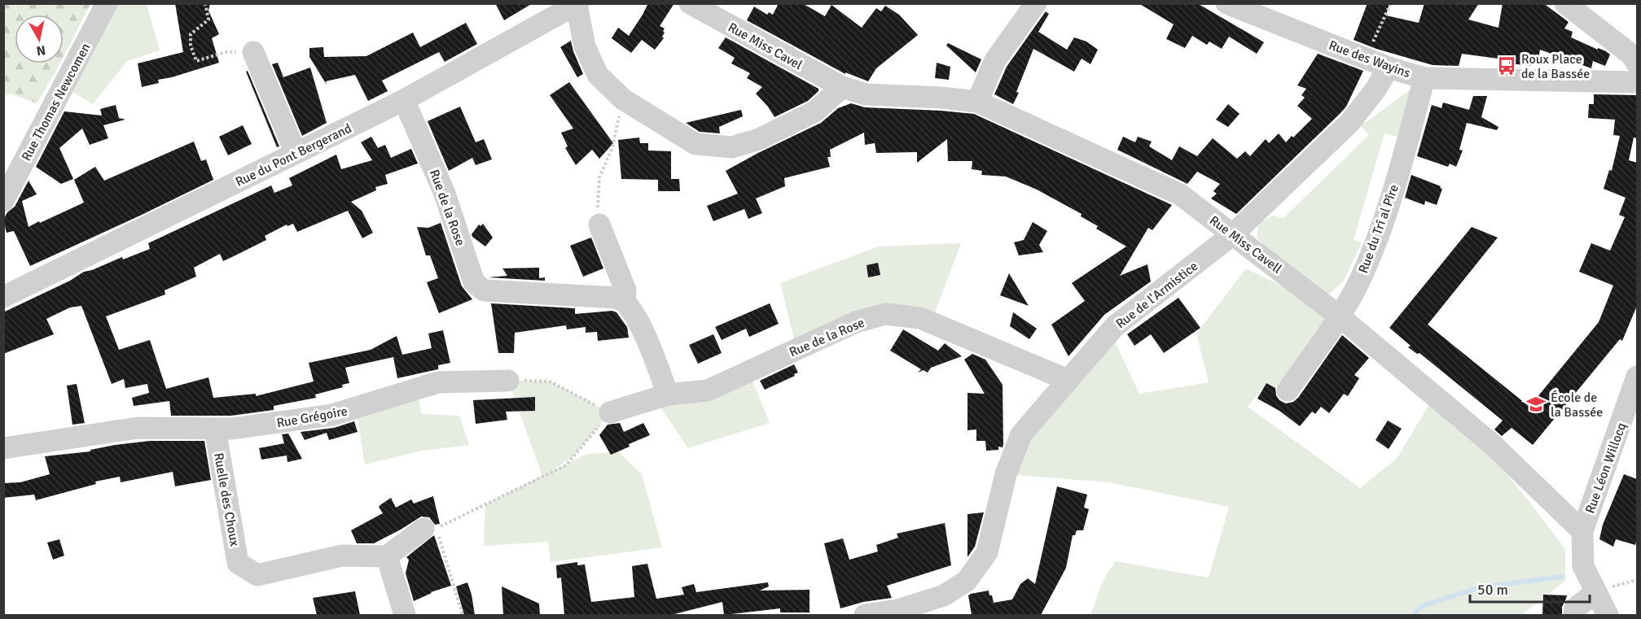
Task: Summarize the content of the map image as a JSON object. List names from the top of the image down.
{
  "streets": {
    "street": [
      "Rue Miss Cavel",
      "Rue des Wayins",
      "Rue Thomas Newcomen",
      "Rue du Pont Bergerand",
      "Rue de la Rose",
      "Rue du Trî al Pîre",
      "Rue Miss Cavell",
      "Rue de l'Armistice",
      "Rue Grégoire",
      "Rue Léon Willocq",
      "Ruelle des Choux"
    ]
  },
  "crossings": [
    ["Rue Miss Cavel", "Rue Miss Cavell"],
    ["Rue des Wayins", "Rue du Trî al Pîre"],
    ["Rue des Wayins", "Rue de l'Armistice"],
    ["Rue du Pont Bergerand", "Rue de la Rose"],
    ["Rue de la Rose", "Rue de l'Armistice"],
    ["Rue du Trî al Pîre", "Rue Miss Cavell"],
    ["Rue Miss Cavell", "Rue de l'Armistice"],
    ["Rue Miss Cavell", "Rue Léon Willocq"],
    ["Rue Grégoire", "Ruelle des Choux"]
  ],
  "places": {
    "bus stop": ["Roux Place de la Bassée"],
    "school or university": ["École de la Bassée"]
  },
  "scale_bar": "50 m",
  "north": "bottom"
}
